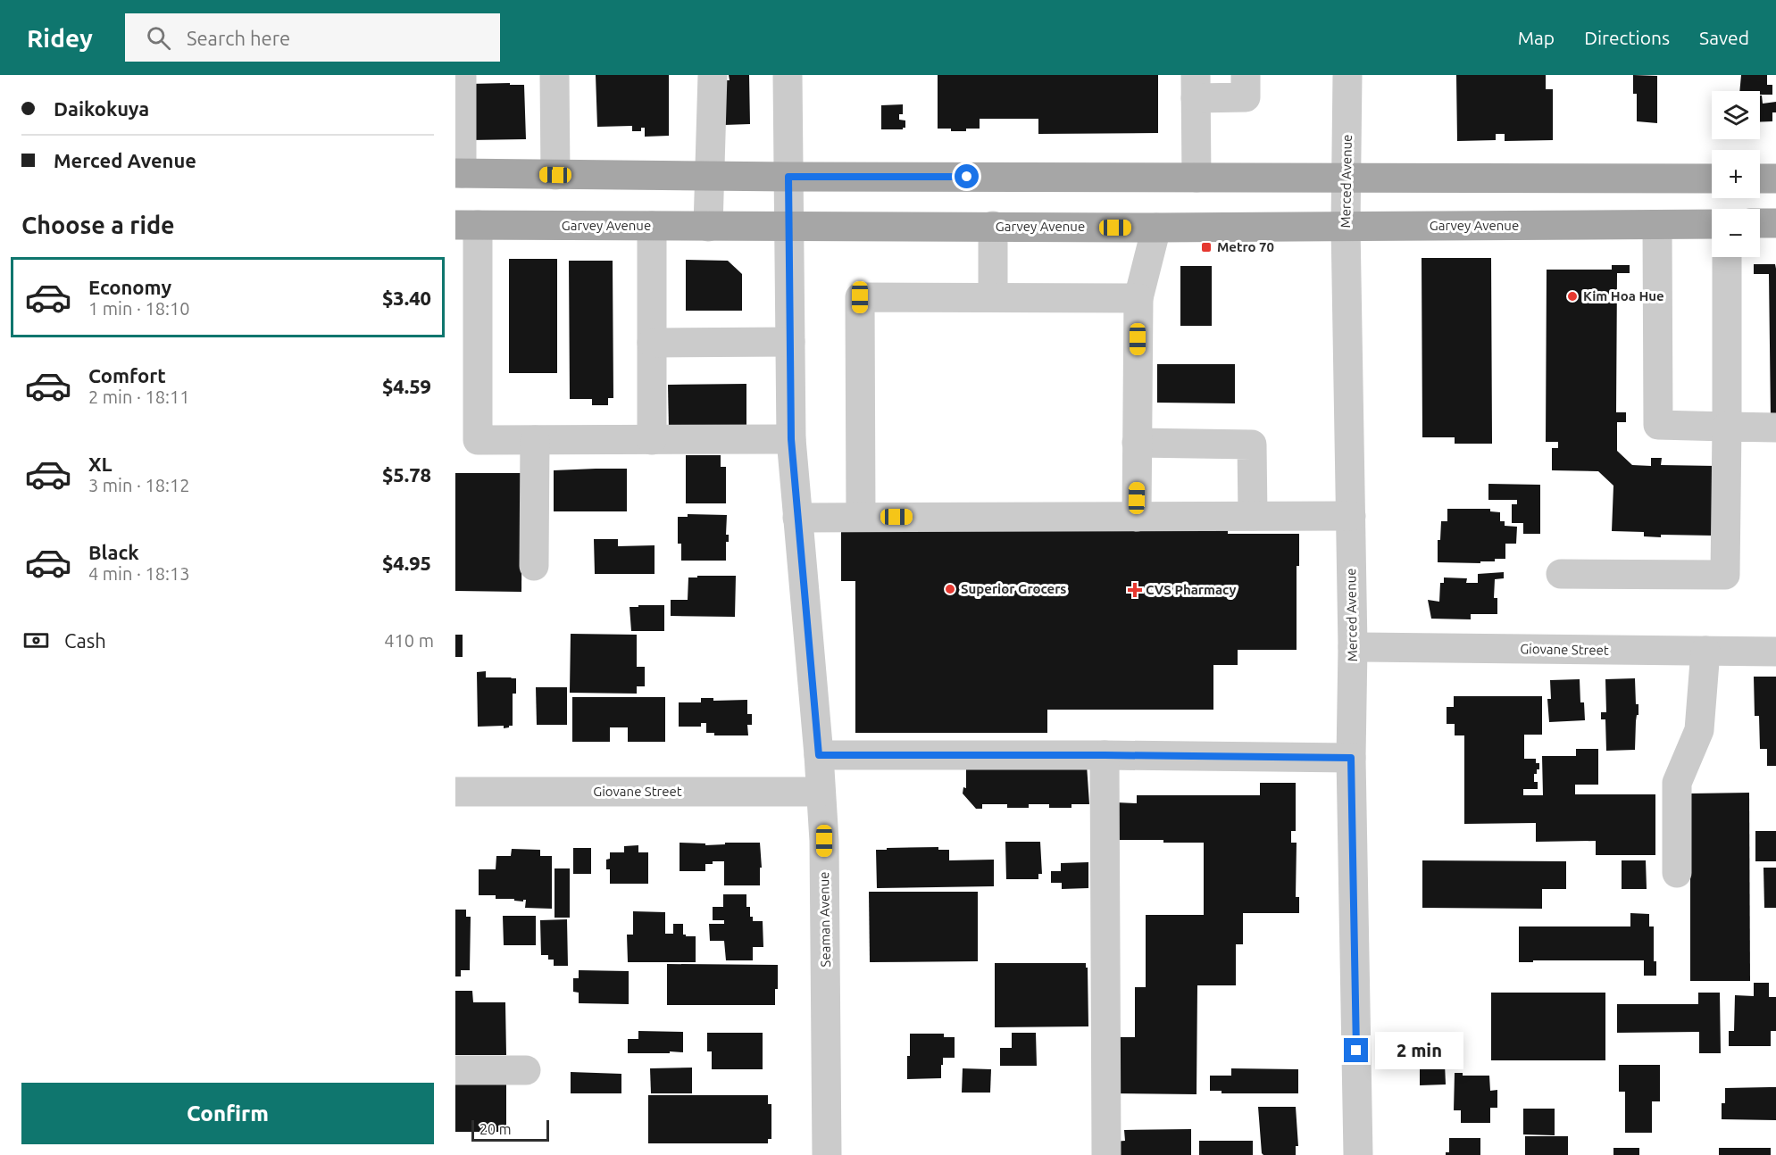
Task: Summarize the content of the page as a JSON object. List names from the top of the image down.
{
  "streets": {
    "main road": ["Garvey Avenue"],
    "street": ["Merced Avenue", "Giovane Street", "Seaman Avenue"]
  },
  "crossings": [
    ["Merced Avenue", "Garvey Avenue"],
    ["Merced Avenue", "Giovane Street"],
    ["Garvey Avenue", "Seaman Avenue"],
    ["Giovane Street", "Seaman Avenue"]
  ],
  "places": {
    "transit": ["Metro 70"],
    "other": ["Kim Hoa Hue", "Superior Grocers"],
    "health": ["CVS Pharmacy"]
  },
  "scale_bar": "20 m",
  "page": {
    "header": "Ridey",
    "search": "Search here",
    "nav": ["Map", "Directions", "Saved"],
    "banner": ["Daikokuya", "Merced Avenue"],
    "map_buttons": ["+", "−"],
    "heading": "Choose a ride",
    "list": [
      {
        "name": "Economy",
        "note": "1 min · 18:10",
        "value": "$3.40"
      },
      {
        "name": "Comfort",
        "note": "2 min · 18:11",
        "value": "$4.59"
      },
      {
        "name": "XL",
        "note": "3 min · 18:12",
        "value": "$5.78"
      },
      {
        "name": "Black",
        "note": "4 min · 18:13",
        "value": "$4.95"
      }
    ],
    "pay": ["Cash", "410 m"],
    "bubble": "2 min",
    "buttons": "Confirm",
    "scale": "20 m"
  }
}
